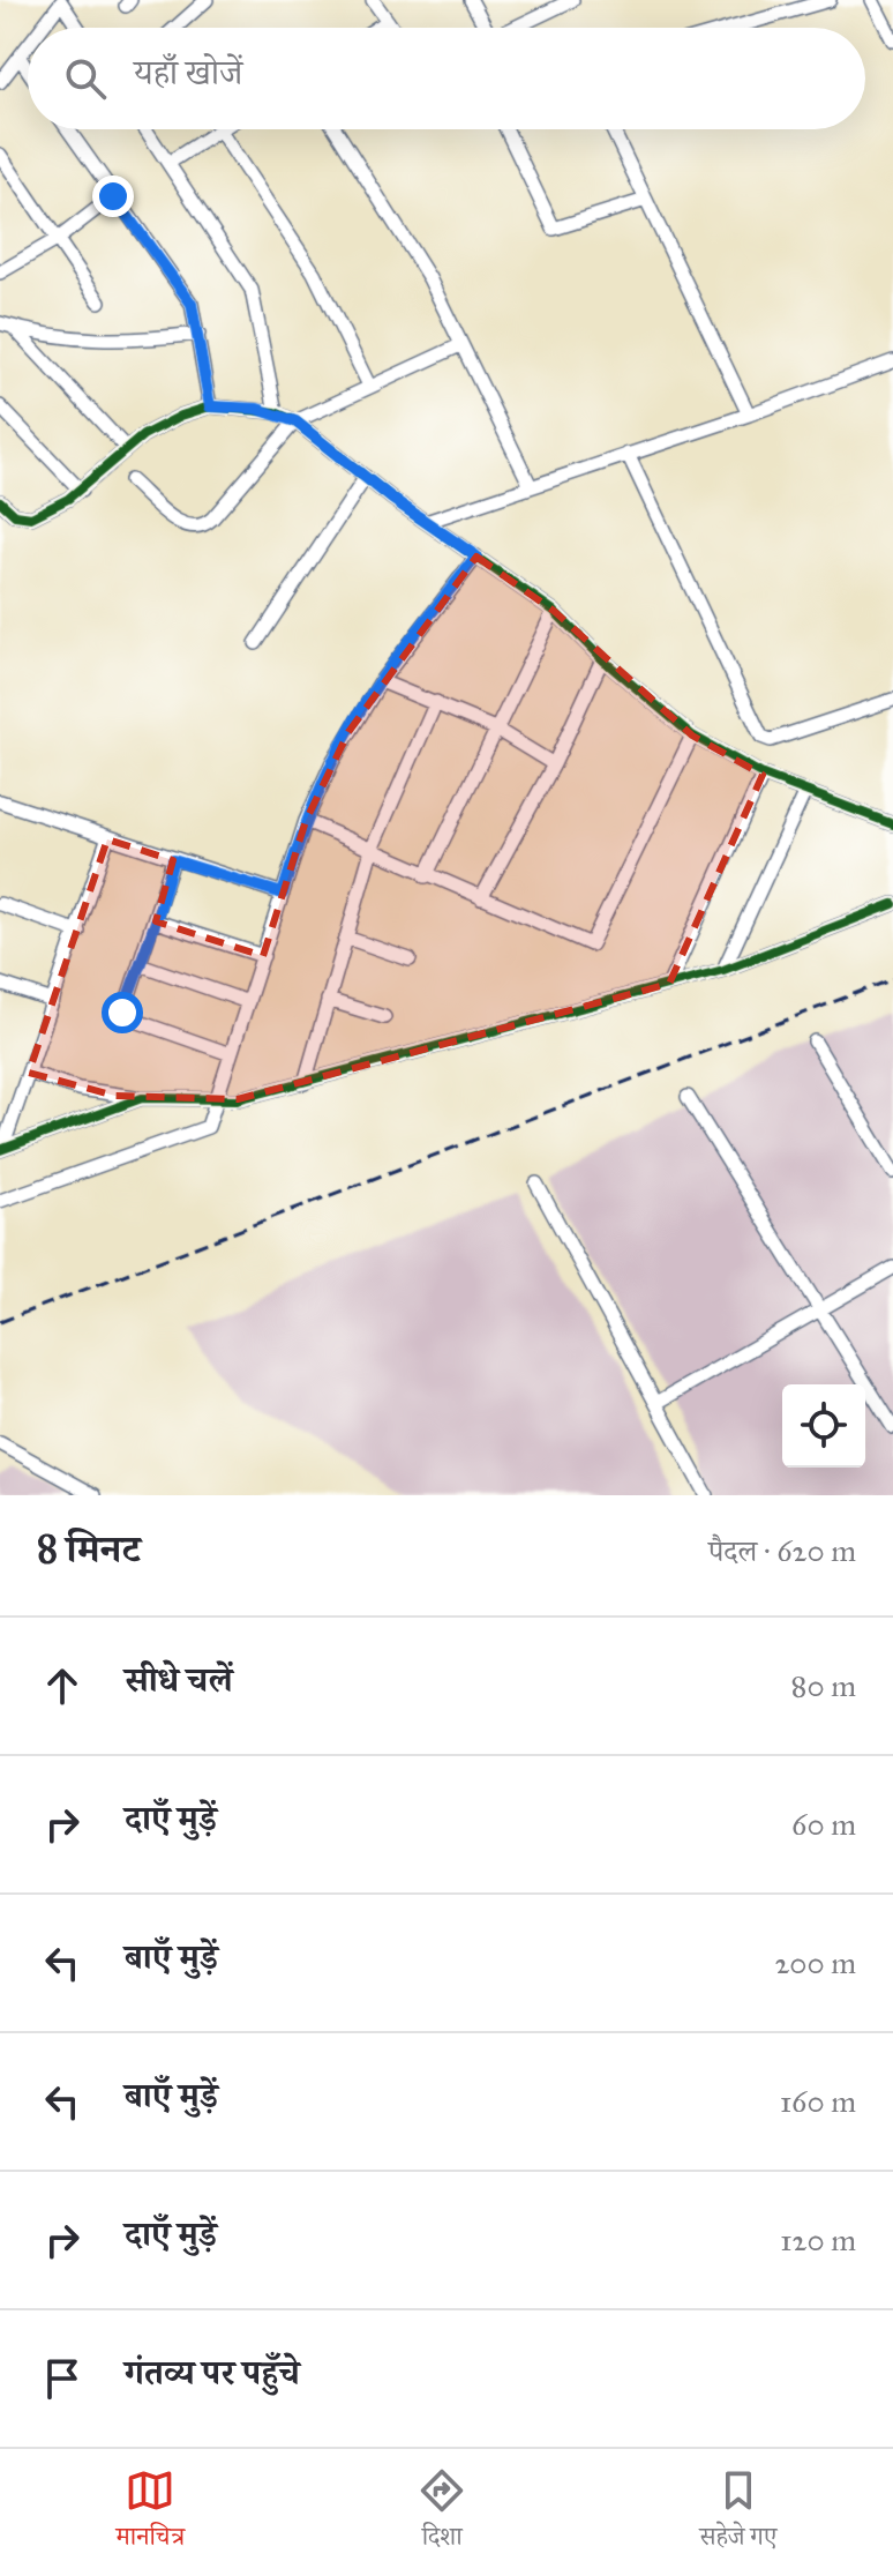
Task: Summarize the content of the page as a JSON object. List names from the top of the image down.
{
  "page": {
    "search": "यहाँ खोजें",
    "heading": ["8 मिनट", "पैदल · 620 m"],
    "list": [
      ["सीधे चलें", "80 m"],
      ["दाएँ मुड़ें", "60 m"],
      ["बाएँ मुड़ें", "200 m"],
      ["बाएँ मुड़ें", "160 m"],
      ["दाएँ मुड़ें", "120 m"],
      "गंतव्य पर पहुँचे"
    ],
    "nav": ["मानचित्र", "दिशा", "सहेजे गए"]
  }
}
